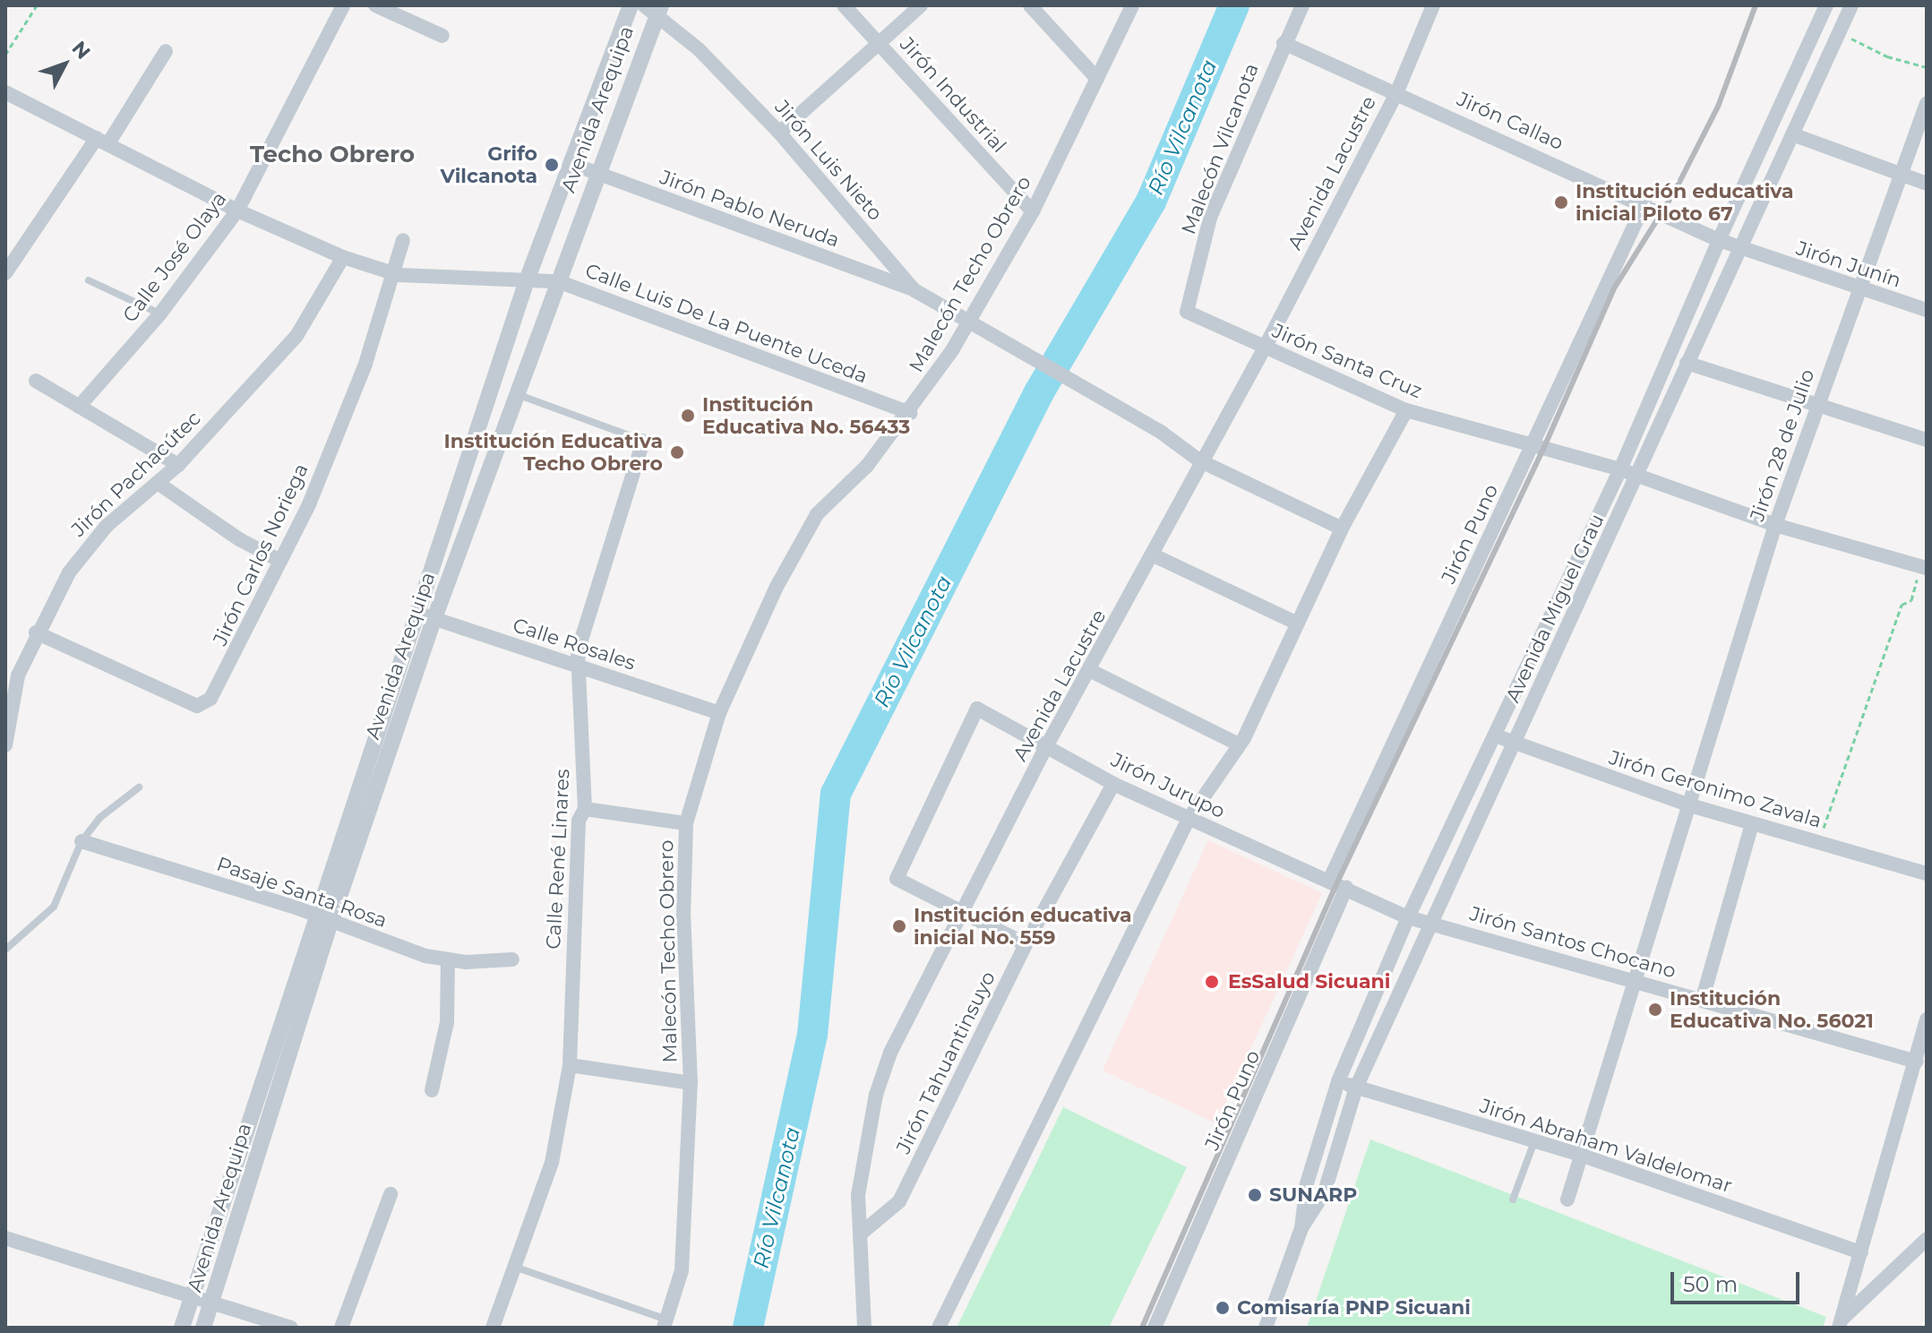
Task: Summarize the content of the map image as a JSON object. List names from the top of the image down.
{
  "streets": {
    "street": [
      "Jirón Industrial",
      "Avenida Arequipa",
      "Jirón Callao",
      "Malecón Vilcanota",
      "Jirón Luis Nieto",
      "Avenida Lacustre",
      "Jirón Pablo Neruda",
      "Calle José Olaya",
      "Jirón Junín",
      "Malecón Techo Obrero",
      "Calle Luis De La Puente Uceda",
      "Jirón Santa Cruz",
      "Jirón 28 de Julio",
      "Jirón Pachacútec",
      "Jirón Puno",
      "Jirón Carlos Noriega",
      "Avenida Miguel Grau",
      "Calle Rosales",
      "Jirón Jurupo",
      "Jirón Geronimo Zavala",
      "Calle René Linares",
      "Pasaje Santa Rosa",
      "Jirón Santos Chocano",
      "Jirón Tahuantinsuyo",
      "Jirón Abraham Valdelomar"
    ]
  },
  "crossings": [
    ["Jirón Industrial", "Malecón Techo Obrero"],
    ["Avenida Arequipa", "Jirón Luis Nieto"],
    ["Avenida Arequipa", "Jirón Pablo Neruda"],
    ["Avenida Arequipa", "Calle Luis De La Puente Uceda"],
    ["Avenida Arequipa", "Calle Rosales"],
    ["Avenida Arequipa", "Calle René Linares"],
    ["Avenida Arequipa", "Pasaje Santa Rosa"],
    ["Jirón Callao", "Malecón Vilcanota"],
    ["Jirón Callao", "Avenida Lacustre"],
    ["Jirón Callao", "Jirón Junín"],
    ["Jirón Callao", "Jirón Puno"],
    ["Jirón Callao", "Avenida Miguel Grau"],
    ["Malecón Vilcanota", "Jirón Santa Cruz"],
    ["Jirón Luis Nieto", "Avenida Lacustre"],
    ["Jirón Luis Nieto", "Jirón Pablo Neruda"],
    ["Jirón Luis Nieto", "Malecón Techo Obrero"],
    ["Avenida Lacustre", "Jirón Santa Cruz"],
    ["Avenida Lacustre", "Jirón Jurupo"],
    ["Avenida Lacustre", "Jirón Tahuantinsuyo"],
    ["Jirón Junín", "Jirón 28 de Julio"],
    ["Jirón Junín", "Avenida Miguel Grau"],
    ["Malecón Techo Obrero", "Calle Luis De La Puente Uceda"],
    ["Malecón Techo Obrero", "Calle Rosales"],
    ["Jirón Santa Cruz", "Jirón 28 de Julio"],
    ["Jirón Santa Cruz", "Jirón Puno"],
    ["Jirón Santa Cruz", "Avenida Miguel Grau"],
    ["Jirón 28 de Julio", "Jirón Geronimo Zavala"],
    ["Jirón 28 de Julio", "Jirón Santos Chocano"],
    ["Jirón 28 de Julio", "Jirón Abraham Valdelomar"],
    ["Jirón Pachacútec", "Jirón Carlos Noriega"],
    ["Jirón Puno", "Jirón Jurupo"],
    ["Jirón Puno", "Jirón Santos Chocano"],
    ["Avenida Miguel Grau", "Jirón Geronimo Zavala"],
    ["Avenida Miguel Grau", "Jirón Santos Chocano"],
    ["Avenida Miguel Grau", "Jirón Abraham Valdelomar"],
    ["Calle Rosales", "Calle René Linares"],
    ["Jirón Jurupo", "Jirón Santos Chocano"],
    ["Jirón Jurupo", "Jirón Tahuantinsuyo"]
  ],
  "districts": ["Techo Obrero"],
  "water": ["Río Vilcanota"],
  "places": [
    "Grifo Vilcanota",
    "Institución educativa inicial Piloto 67",
    "Institución Educativa No. 56433",
    "Institución Educativa Techo Obrero",
    "Institución educativa inicial No. 559",
    "EsSalud Sicuani",
    "Institución Educativa No. 56021",
    "SUNARP",
    "Comisaría PNP Sicuani"
  ],
  "scale_bar": "50 m",
  "north": "top right"
}
